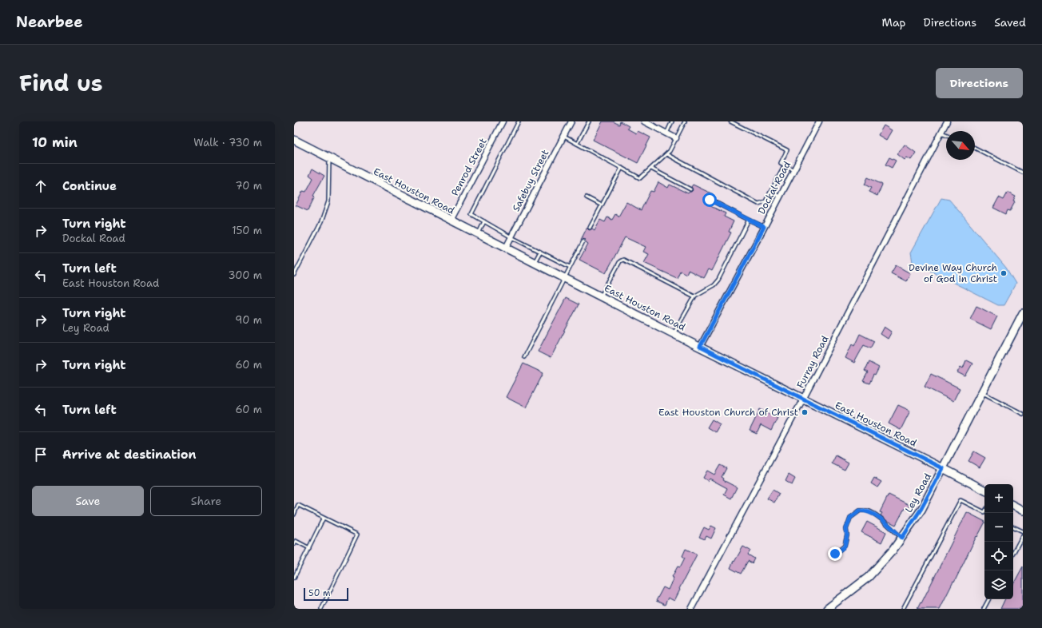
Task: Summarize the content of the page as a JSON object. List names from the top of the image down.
{
  "streets": {
    "street": [
      "Penrod Street",
      "Safebuy Street",
      "Dockal Road",
      "East Houston Road",
      "Furray Road",
      "Ley Road"
    ]
  },
  "crossings": [
    ["Penrod Street", "East Houston Road"],
    ["Safebuy Street", "East Houston Road"],
    ["Dockal Road", "East Houston Road"],
    ["East Houston Road", "Furray Road"],
    ["East Houston Road", "Ley Road"]
  ],
  "places": ["Devine Way Church of God in Christ", "East Houston Church of Christ"],
  "scale_bar": "50 m",
  "north": "bottom right",
  "page": {
    "header": "Nearbee",
    "nav": ["Map", "Directions", "Saved"],
    "title": "Find us",
    "buttons": [
      "Directions",
      ["Save", "Share"]
    ],
    "heading": ["10 min", "Walk · 730 m"],
    "list": [
      ["Continue", "70 m"],
      ["Turn right", "Dockal Road", "150 m"],
      ["Turn left", "East Houston Road", "300 m"],
      ["Turn right", "Ley Road", "90 m"],
      ["Turn right", "60 m"],
      ["Turn left", "60 m"],
      "Arrive at destination"
    ],
    "map_buttons": ["+", "−"],
    "scale": "50 m"
  }
}
